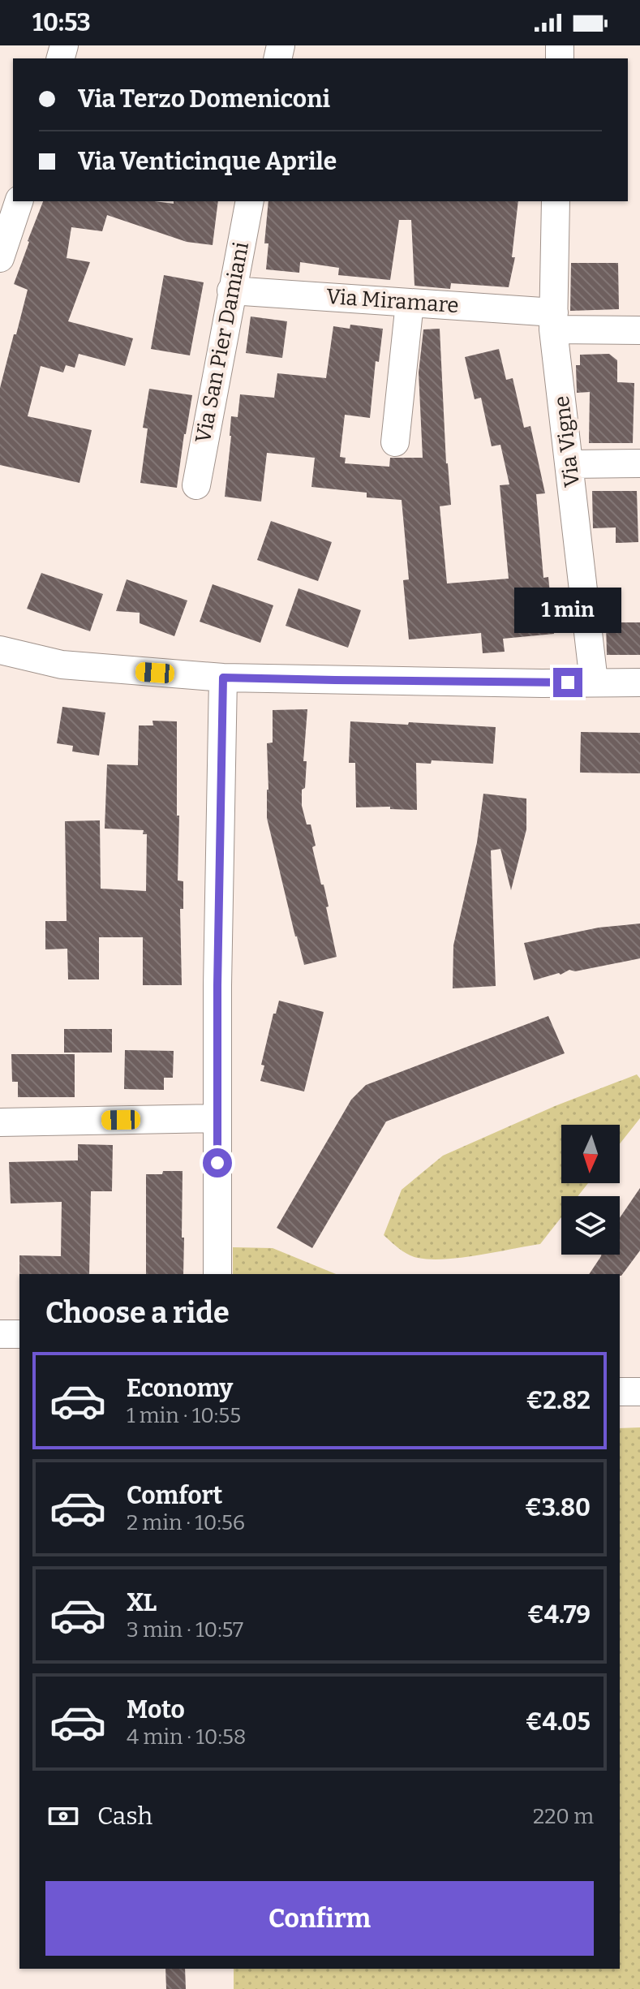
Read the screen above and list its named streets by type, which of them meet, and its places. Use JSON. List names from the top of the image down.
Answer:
{
  "streets": {
    "street": ["Via Miramare", "Via San Pier Damiani", "Via Vigne"]
  },
  "crossings": [
    ["Via Miramare", "Via San Pier Damiani"],
    ["Via Miramare", "Via Vigne"]
  ],
  "north": "bottom",
  "page": {
    "status": "10:53",
    "banner": ["Via Terzo Domeniconi", "Via Venticinque Aprile"],
    "bubble": "1 min",
    "heading": "Choose a ride",
    "list": [
      {
        "name": "Economy",
        "note": "1 min · 10:55",
        "value": "€2.82"
      },
      {
        "name": "Comfort",
        "note": "2 min · 10:56",
        "value": "€3.80"
      },
      {
        "name": "XL",
        "note": "3 min · 10:57",
        "value": "€4.79"
      },
      {
        "name": "Moto",
        "note": "4 min · 10:58",
        "value": "€4.05"
      }
    ],
    "pay": ["Cash", "220 m"],
    "buttons": "Confirm"
  }
}
